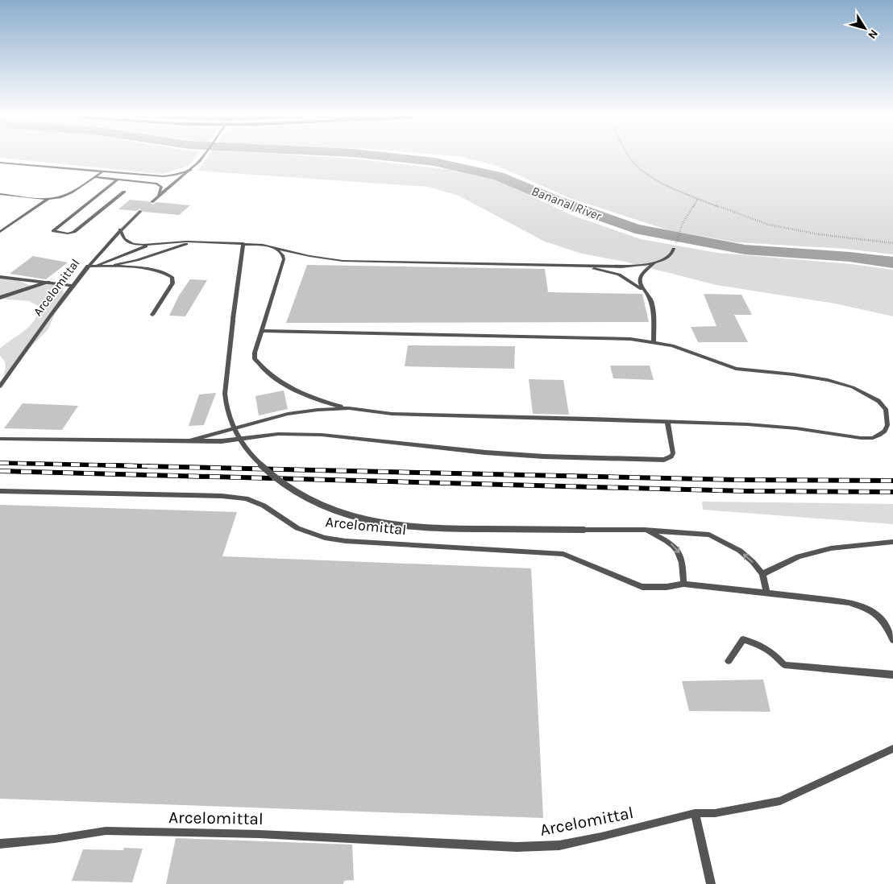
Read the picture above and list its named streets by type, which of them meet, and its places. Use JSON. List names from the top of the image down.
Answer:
{
  "streets": {
    "lane": ["Arcelomittal"]
  },
  "water": ["Bananal River"],
  "north": "bottom right"
}
